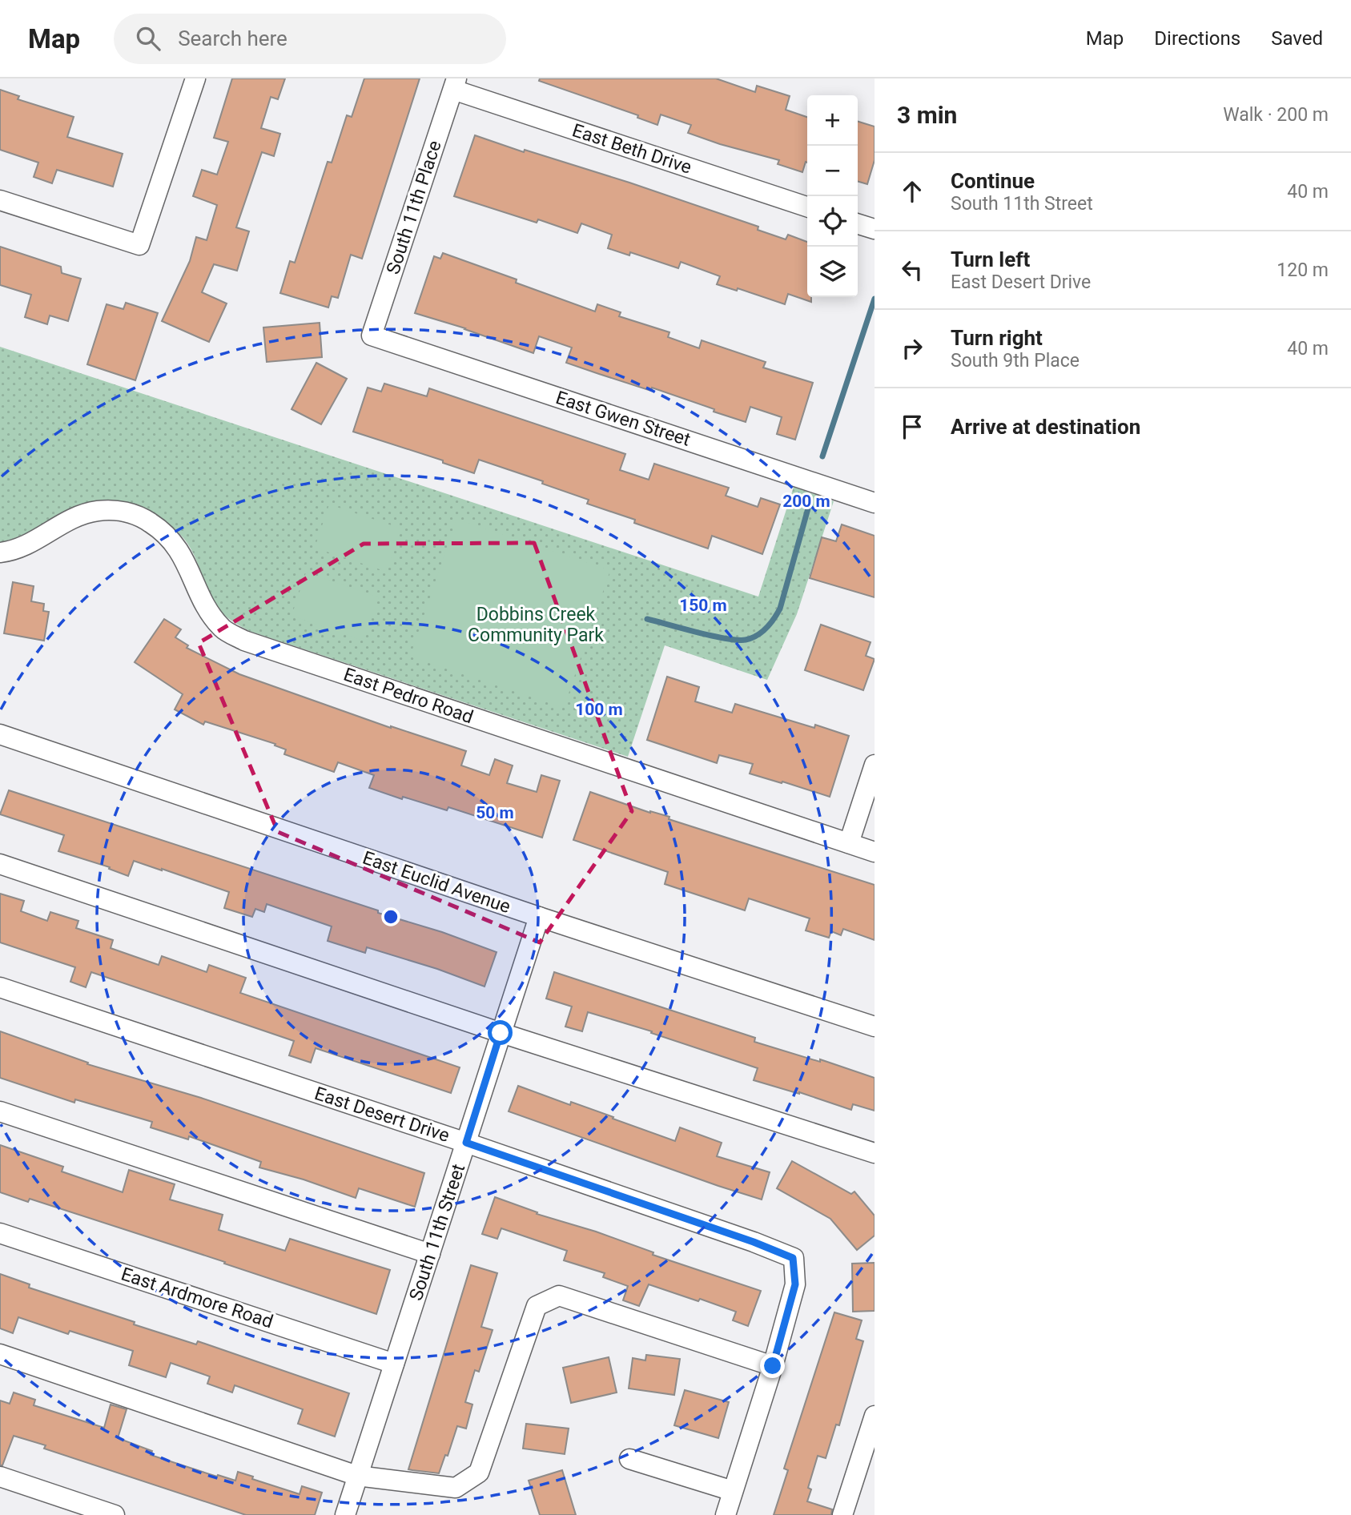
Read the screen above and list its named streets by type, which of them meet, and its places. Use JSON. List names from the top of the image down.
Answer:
{
  "streets": {
    "street": [
      "East Beth Drive",
      "South 11th Place",
      "East Gwen Street",
      "East Pedro Road",
      "East Euclid Avenue",
      "East Desert Drive",
      "South 11th Street",
      "East Ardmore Road"
    ]
  },
  "crossings": [
    ["East Beth Drive", "South 11th Place"],
    ["South 11th Place", "East Gwen Street"],
    ["East Euclid Avenue", "South 11th Street"],
    ["East Desert Drive", "South 11th Street"],
    ["South 11th Street", "East Ardmore Road"]
  ],
  "parks": ["Dobbins Creek Community Park"],
  "page": {
    "header": "Map",
    "search": "Search here",
    "nav": ["Map", "Directions", "Saved"],
    "heading": ["3 min", "Walk · 200 m"],
    "map_buttons": ["+", "−"],
    "list": [
      ["Continue", "South 11th Street", "40 m"],
      ["Turn left", "East Desert Drive", "120 m"],
      ["Turn right", "South 9th Place", "40 m"],
      "Arrive at destination"
    ]
  },
  "rings": [
    "200 m",
    "150 m",
    "100 m",
    "50 m"
  ]
}
